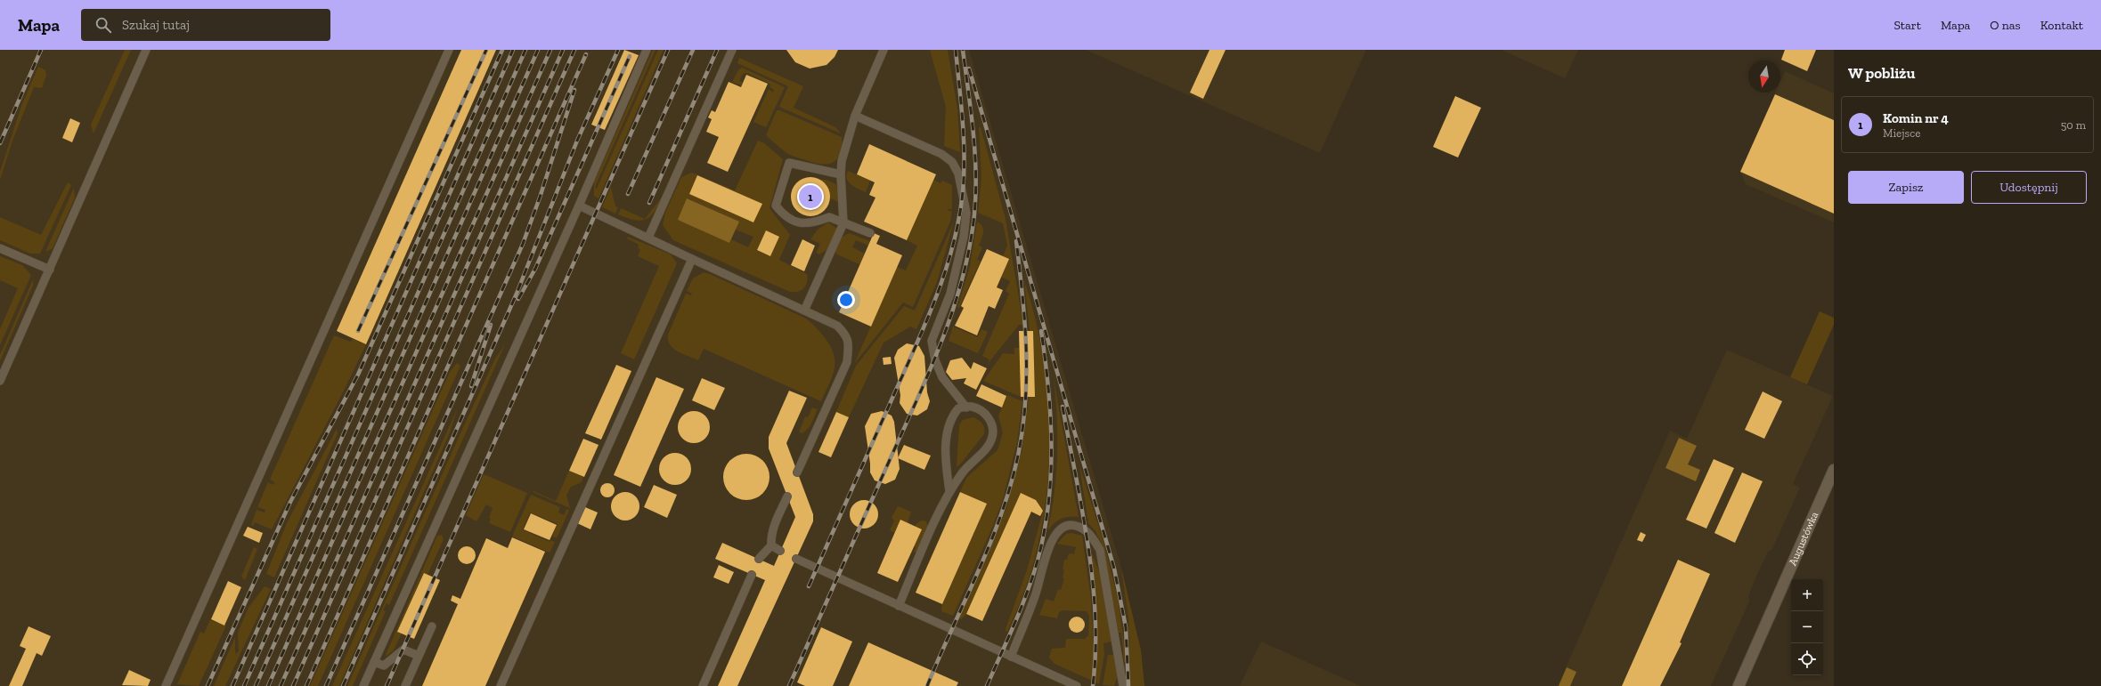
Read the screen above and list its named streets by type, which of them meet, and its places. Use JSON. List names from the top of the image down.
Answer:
{
  "streets": {
    "street": ["Augustówka"]
  },
  "north": "bottom",
  "page": {
    "header": "Mapa",
    "search": "Szukaj tutaj",
    "nav": [
      "Start",
      "Mapa",
      "O nas",
      "Kontakt"
    ],
    "heading": "W pobliżu",
    "list": [
      {
        "mark": "1",
        "name": "Komin nr 4",
        "note": "Miejsce",
        "value": "50 m"
      }
    ],
    "buttons": ["Zapisz", "Udostępnij"],
    "pins": "1",
    "map_buttons": ["+", "−"]
  }
}
